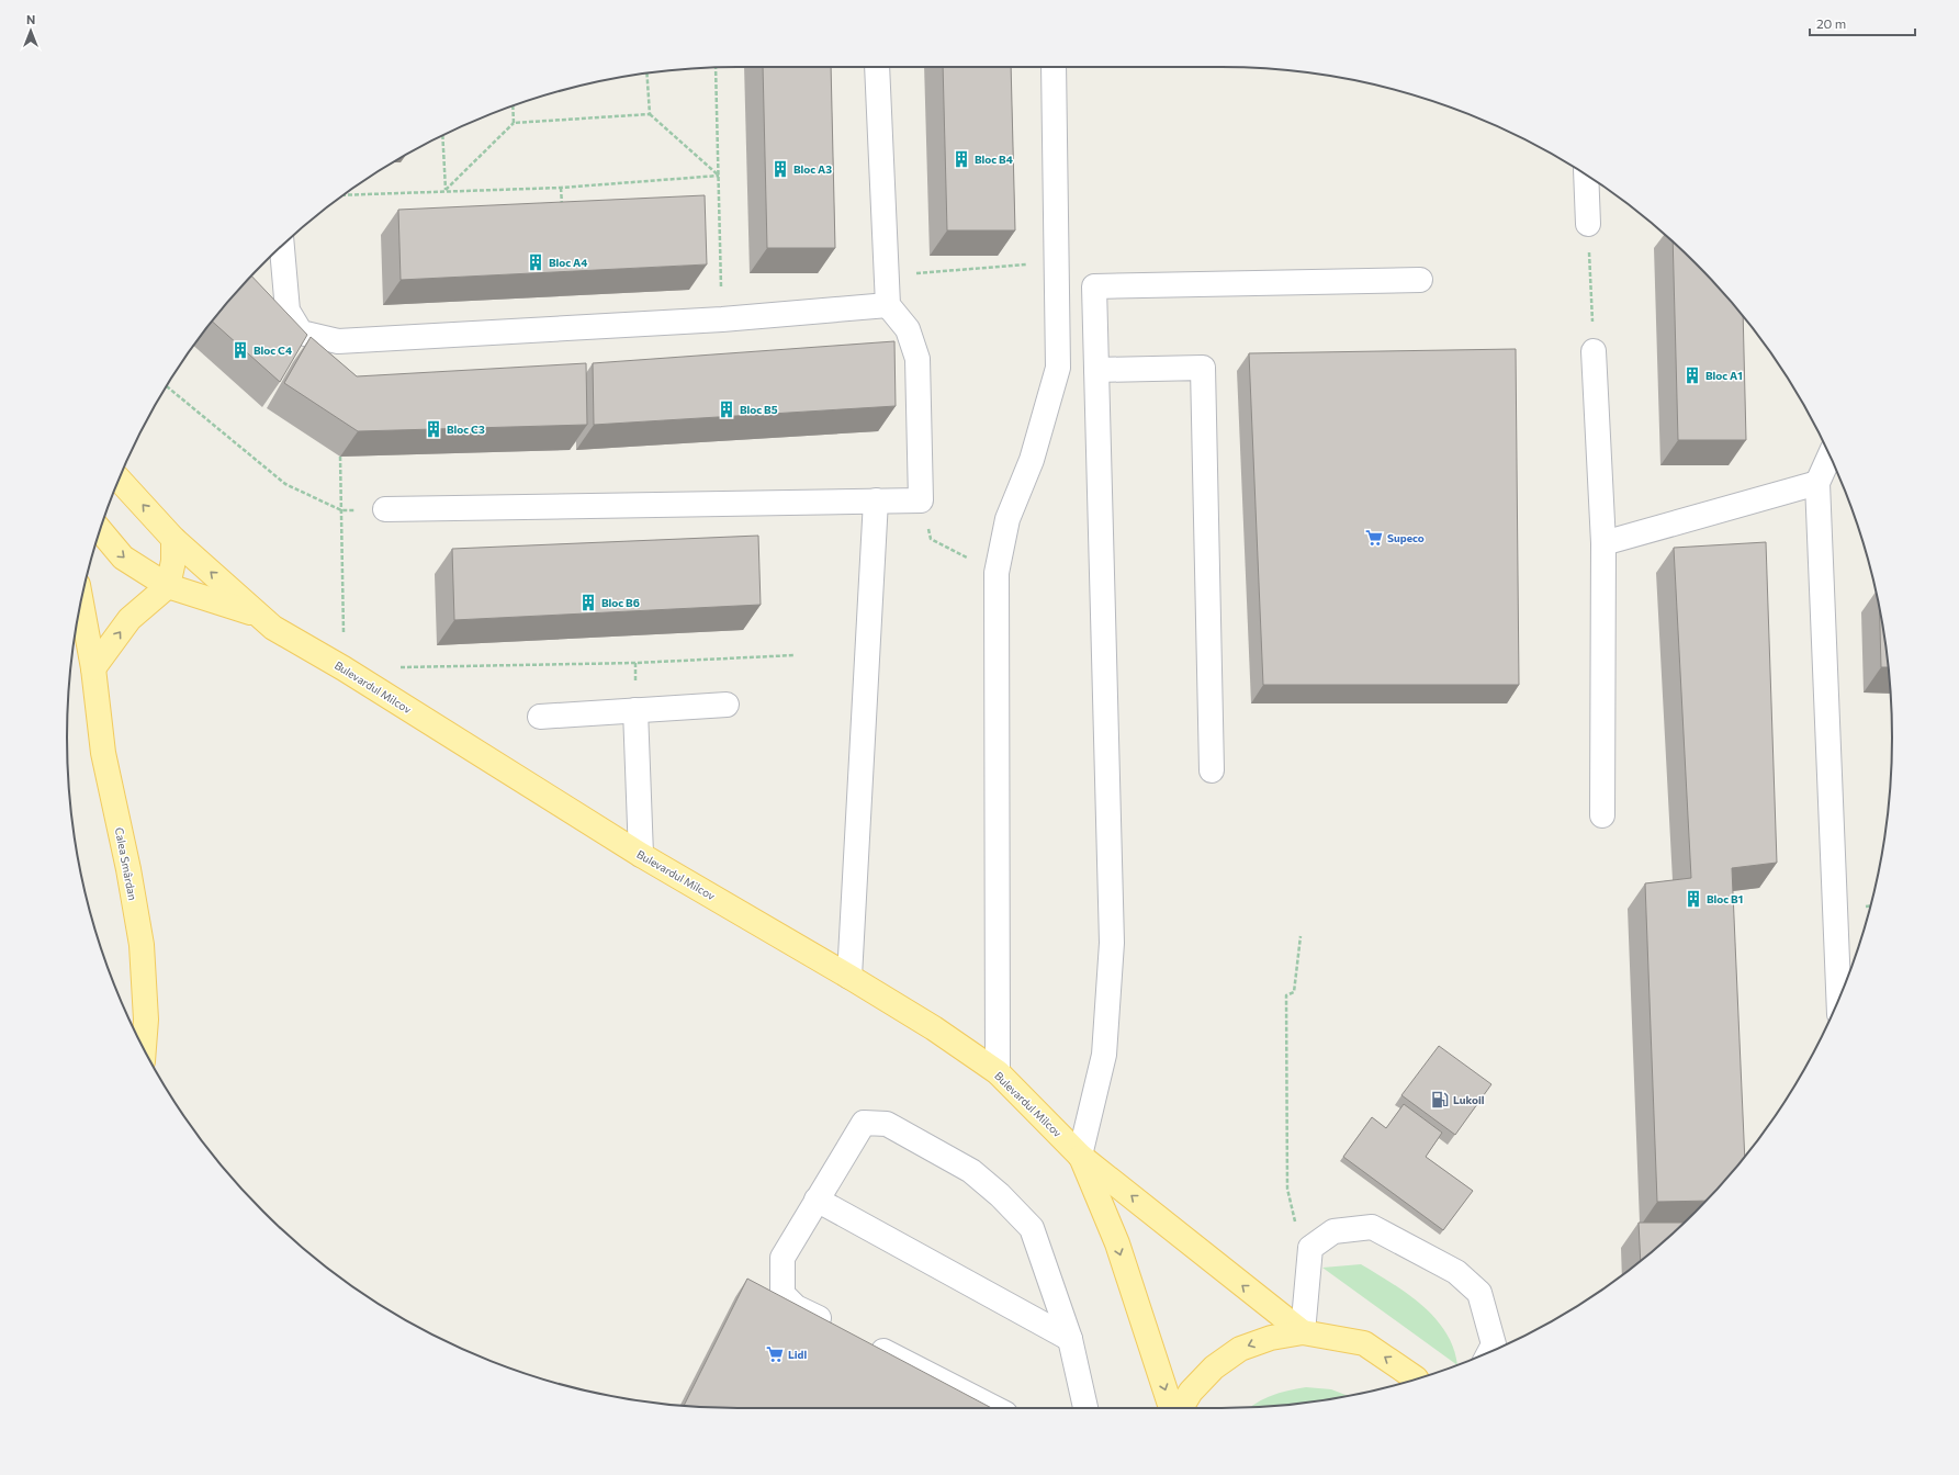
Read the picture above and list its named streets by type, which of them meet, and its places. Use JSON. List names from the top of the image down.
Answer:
{
  "streets": {
    "main road": ["Bulevardul Milcov", "Calea Smârdan"]
  },
  "places": {
    "building": [
      "Bloc B4",
      "Bloc A3",
      "Bloc A4",
      "Bloc C4",
      "Bloc A1",
      "Bloc B5",
      "Bloc C3",
      "Bloc B6",
      "Bloc B1"
    ],
    "supermarket": ["Supeco", "Lidl"],
    "fuel station": ["Lukoil"]
  },
  "scale_bar": "20 m",
  "north": "top"
}
